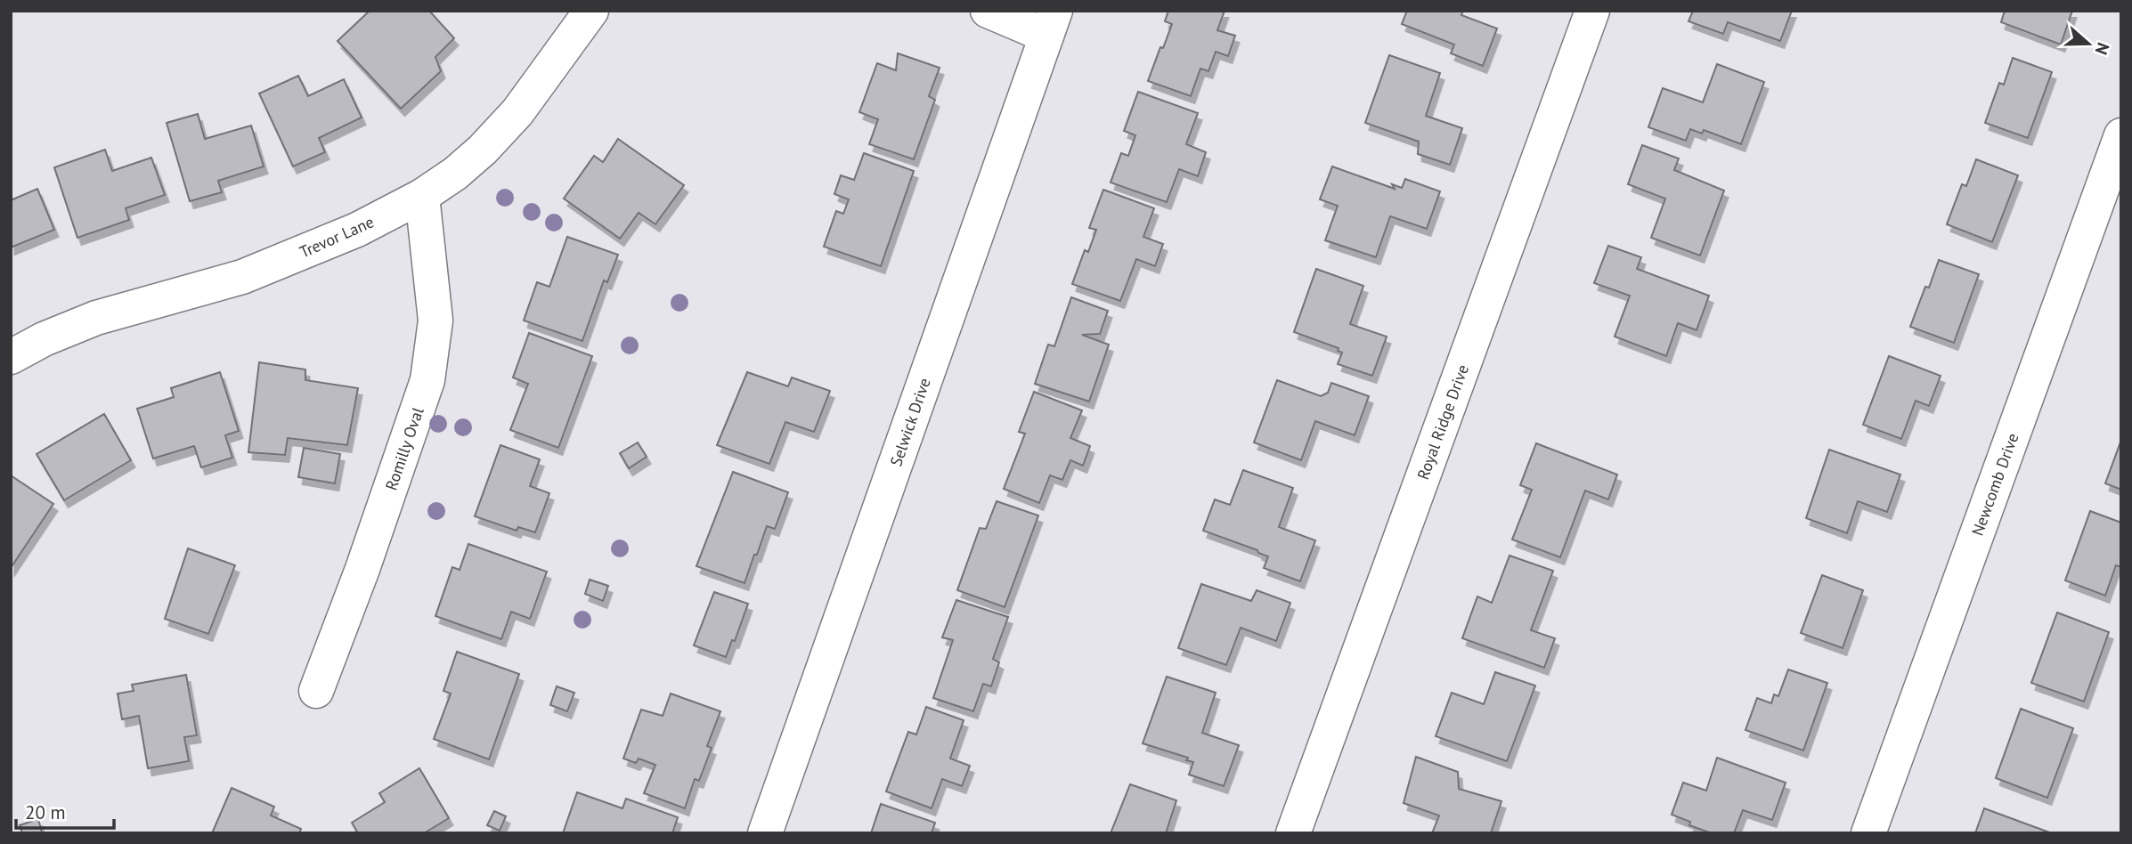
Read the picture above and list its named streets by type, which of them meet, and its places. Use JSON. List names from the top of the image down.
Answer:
{
  "streets": {
    "street": [
      "Trevor Lane",
      "Selwick Drive",
      "Royal Ridge Drive",
      "Romilly Oval",
      "Newcomb Drive"
    ]
  },
  "crossings": [
    ["Trevor Lane", "Romilly Oval"]
  ],
  "scale_bar": "20 m",
  "north": "right"
}
